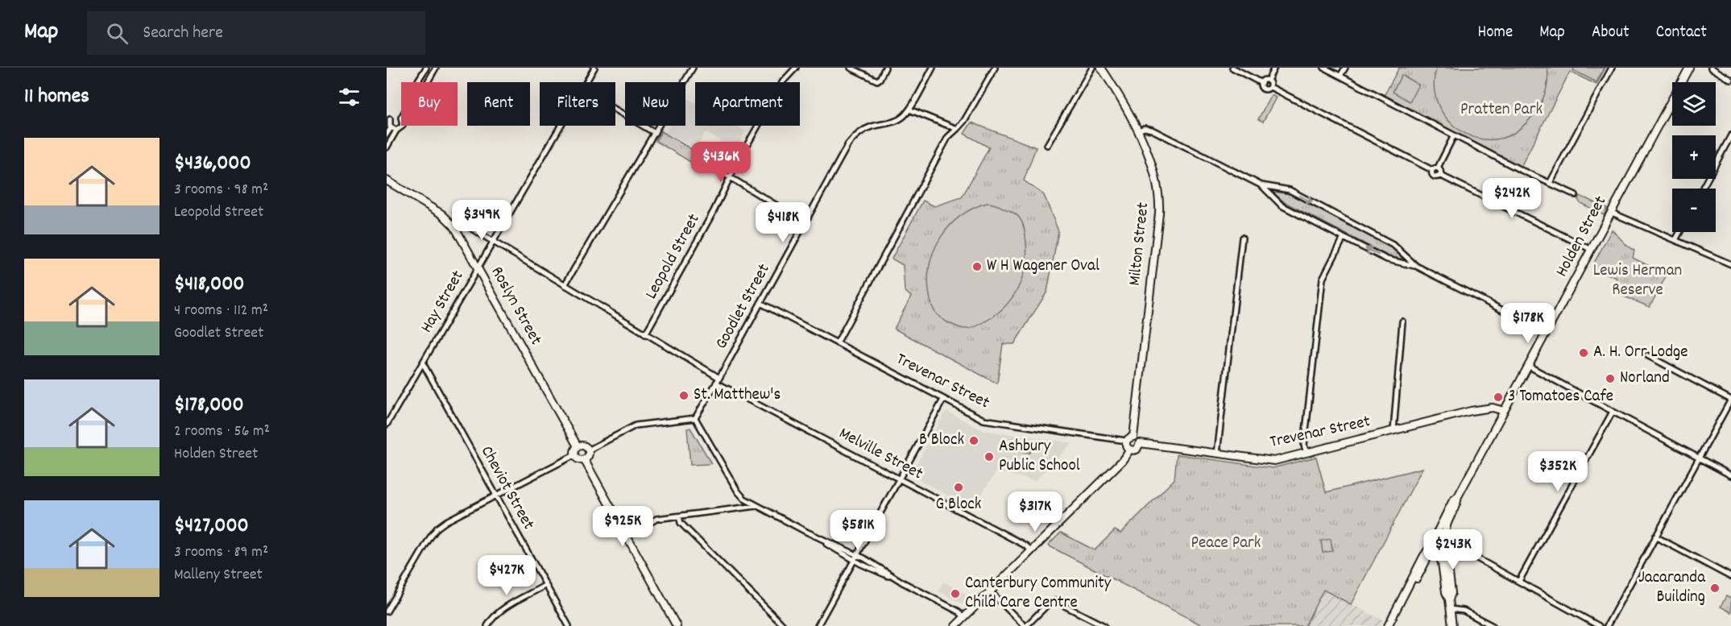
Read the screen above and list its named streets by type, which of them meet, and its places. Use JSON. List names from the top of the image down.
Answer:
{
  "streets": {
    "street": [
      "Holden Street",
      "Milton Street",
      "Leopold Street",
      "Hay Street",
      "Roslyn Street",
      "Goodlet Street",
      "Trevenar Street",
      "Melville Street",
      "Cheviot Street"
    ]
  },
  "crossings": [
    ["Holden Street", "Trevenar Street"],
    ["Milton Street", "Trevenar Street"],
    ["Hay Street", "Roslyn Street"],
    ["Hay Street", "Cheviot Street"],
    ["Goodlet Street", "Trevenar Street"],
    ["Goodlet Street", "Melville Street"]
  ],
  "parks": ["Pratten Park", "Lewis Herman Reserve", "Peace Park"],
  "places": [
    "W H Wagener Oval",
    "A. H. Orr Lodge",
    "Norland",
    "St. Matthew's",
    "3 Tomatoes Cafe",
    "B Block",
    "Ashbury Public School",
    "G Block",
    "Jacaranda Building",
    "Canterbury Community Child Care Centre"
  ],
  "page": {
    "header": "Map",
    "search": "Search here",
    "nav": [
      "Home",
      "Map",
      "About",
      "Contact"
    ],
    "heading": "11 homes",
    "map_buttons": ["+", "−"],
    "chip": [
      "Buy",
      "Rent",
      "Filters",
      "New",
      "Apartment"
    ],
    "list": [
      {
        "name": "$436,000",
        "note": "3 rooms · 98 m² · Leopold Street"
      },
      {
        "name": "$418,000",
        "note": "4 rooms · 112 m² · Goodlet Street"
      },
      {
        "name": "$178,000",
        "note": "2 rooms · 56 m² · Holden Street"
      },
      {
        "name": "$427,000",
        "note": "3 rooms · 89 m² · Malleny Street"
      }
    ],
    "price": [
      "$436K",
      "$242K",
      "$349K",
      "$418K",
      "$178K",
      "$352K",
      "$317K",
      "$925K",
      "$581K",
      "$243K",
      "$427K"
    ]
  }
}
